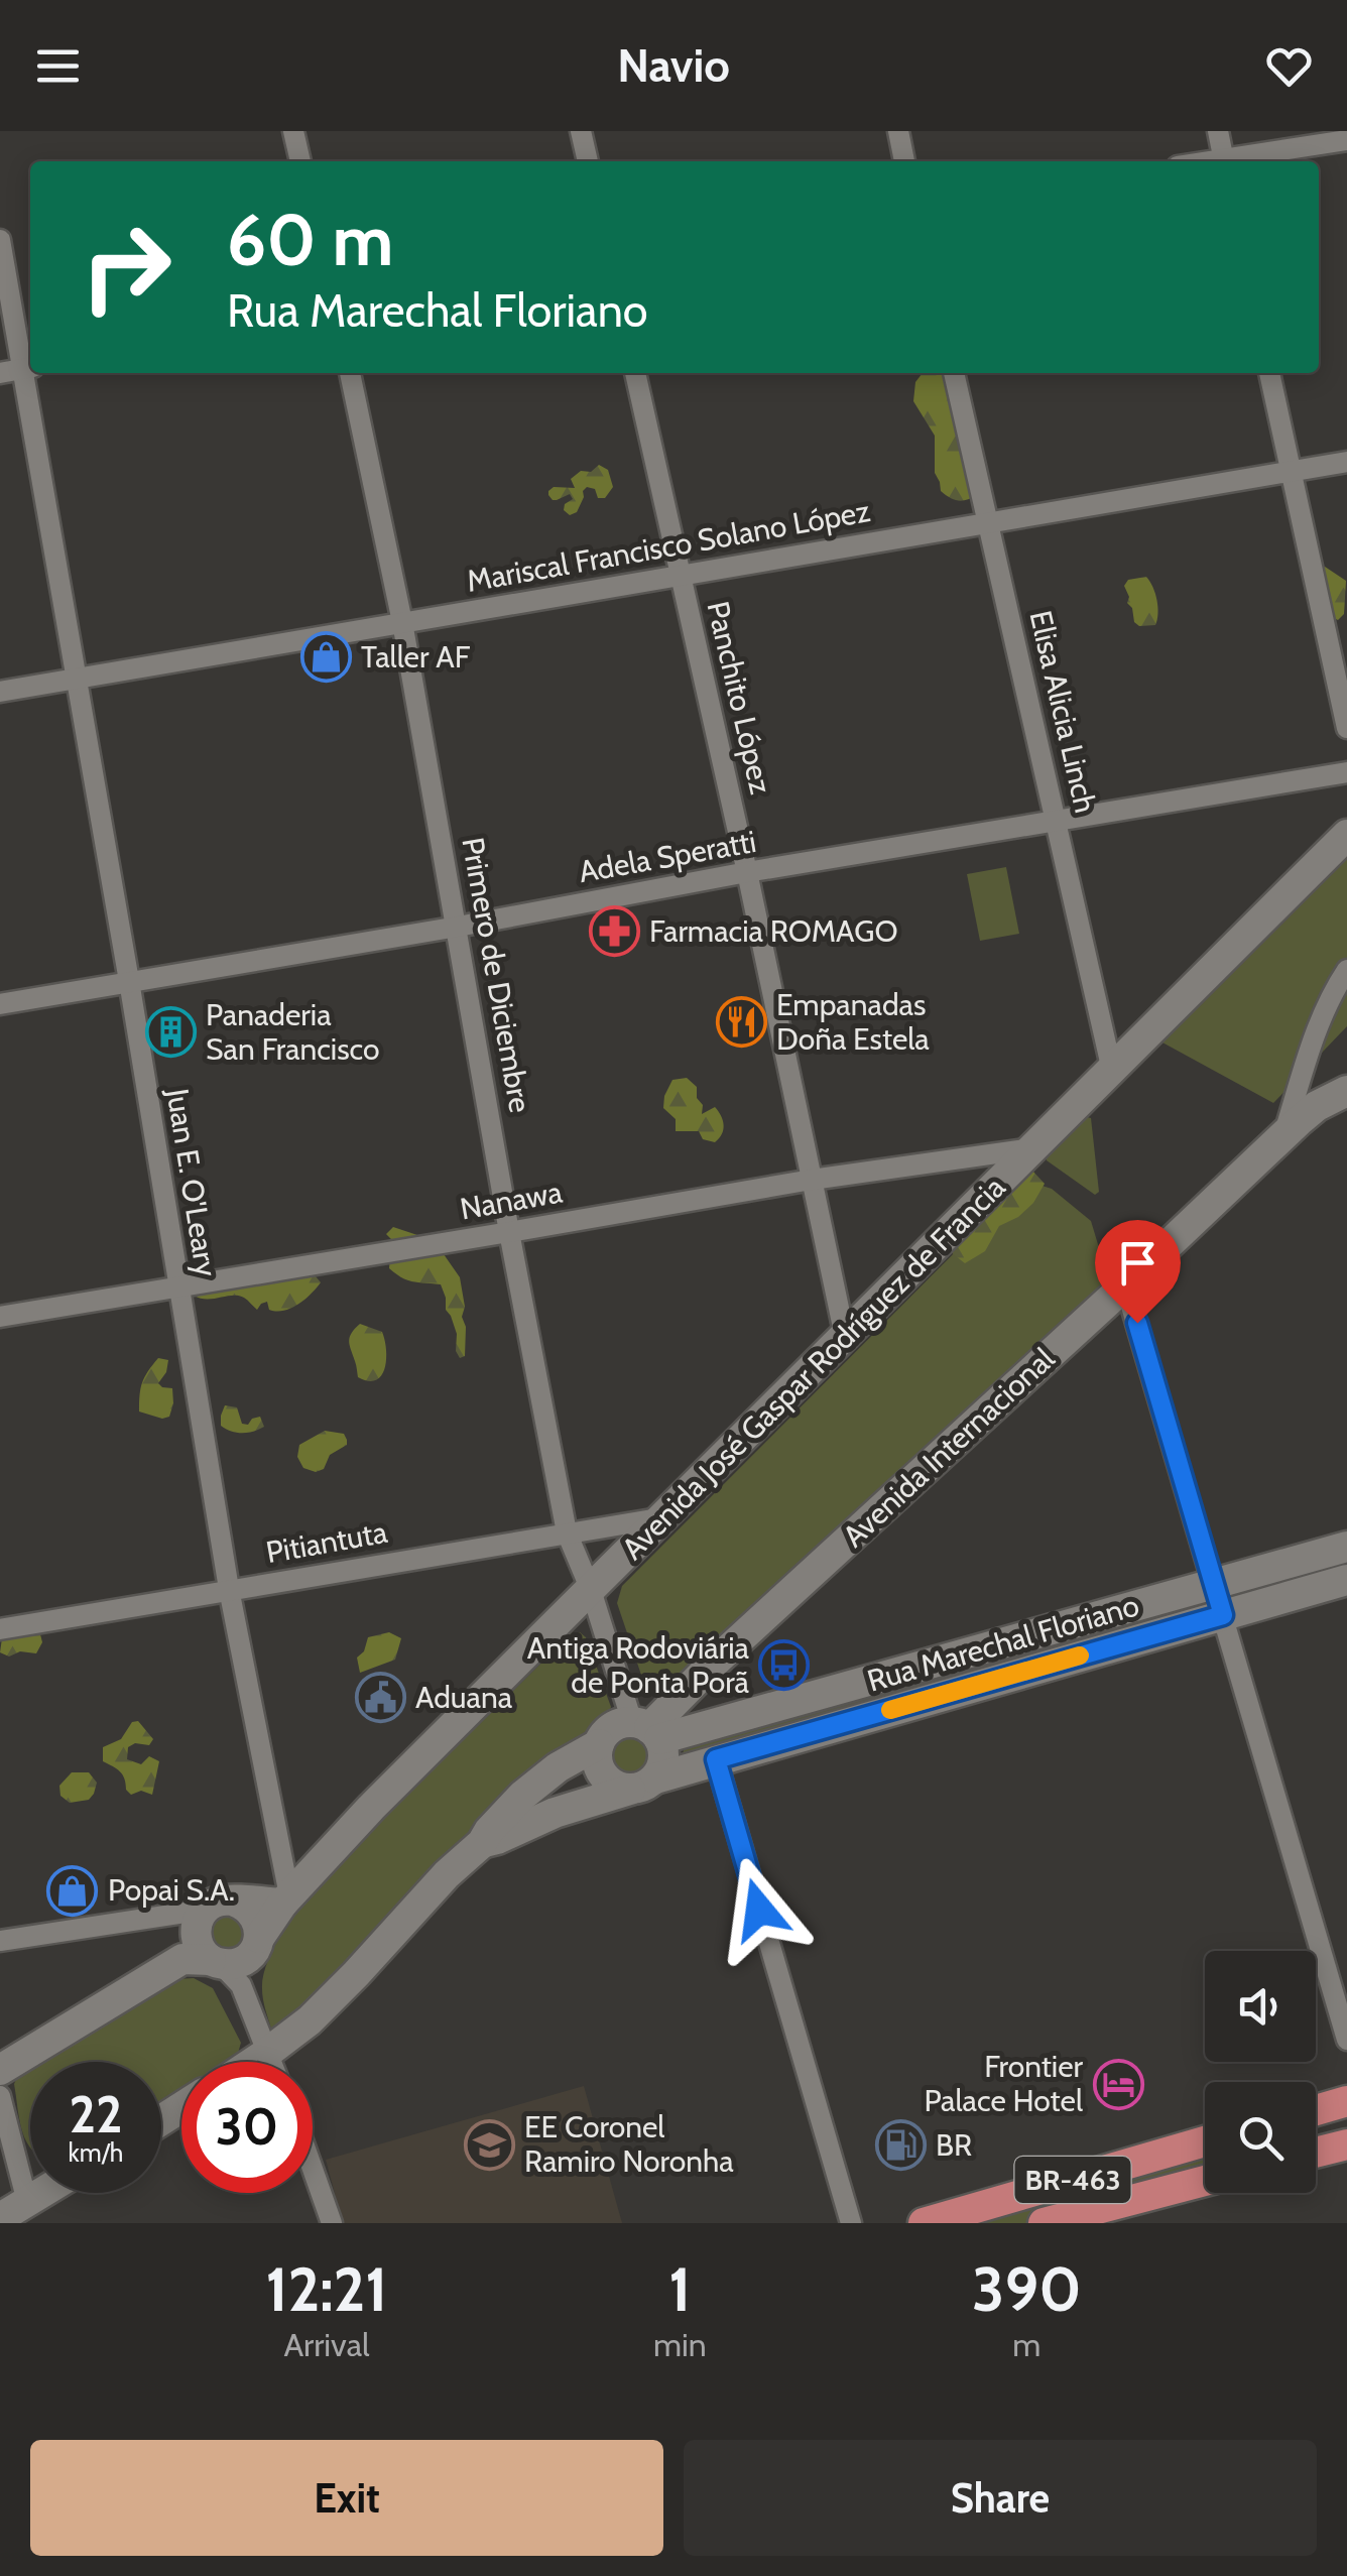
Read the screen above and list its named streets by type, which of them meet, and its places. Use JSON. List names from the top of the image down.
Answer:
{
  "streets": {
    "main road": [
      "Avenida José Gaspar Rodríguez de Francia",
      "Avenida Internacional",
      "Rua Marechal Floriano",
      "BR-463"
    ],
    "street": [
      "Mariscal Francisco Solano López",
      "Panchito López",
      "Elisa Alicia Linch",
      "Adela Speratti",
      "Primero de Diciembre",
      "Juan E. O'Leary",
      "Nanawa",
      "Pitiantuta"
    ]
  },
  "crossings": [
    ["Mariscal Francisco Solano López", "Panchito López"],
    ["Mariscal Francisco Solano López", "Elisa Alicia Linch"],
    ["Mariscal Francisco Solano López", "Primero de Diciembre"],
    ["Mariscal Francisco Solano López", "Juan E. O'Leary"],
    ["Panchito López", "Adela Speratti"],
    ["Panchito López", "Nanawa"],
    ["Panchito López", "Avenida José Gaspar Rodríguez de Francia"],
    ["Elisa Alicia Linch", "Adela Speratti"],
    ["Elisa Alicia Linch", "Avenida José Gaspar Rodríguez de Francia"],
    ["Adela Speratti", "Primero de Diciembre"],
    ["Adela Speratti", "Juan E. O'Leary"],
    ["Primero de Diciembre", "Nanawa"],
    ["Primero de Diciembre", "Avenida José Gaspar Rodríguez de Francia"],
    ["Primero de Diciembre", "Avenida Internacional"],
    ["Primero de Diciembre", "Pitiantuta"],
    ["Primero de Diciembre", "Rua Marechal Floriano"],
    ["Juan E. O'Leary", "Nanawa"],
    ["Juan E. O'Leary", "Avenida José Gaspar Rodríguez de Francia"],
    ["Juan E. O'Leary", "Pitiantuta"],
    ["Nanawa", "Avenida José Gaspar Rodríguez de Francia"],
    ["Avenida José Gaspar Rodríguez de Francia", "Pitiantuta"],
    ["Avenida Internacional", "Rua Marechal Floriano"]
  ],
  "places": {
    "shop": ["Taller AF", "Popai S.A."],
    "pharmacy": ["Farmacia ROMAGO"],
    "restaurant": ["Empanadas Doña Estela"],
    "building": ["Panaderia San Francisco"],
    "bus stop": ["Antiga Rodoviária de Ponta Porã"],
    "public building": ["Aduana"],
    "hotel": ["Frontier Palace Hotel"],
    "school or university": ["EE Coronel Ramiro Noronha"],
    "fuel station": ["BR"]
  },
  "page": {
    "header": "Navio",
    "turn": ["60 m", "Rua Marechal Floriano"],
    "speed": "22 km/h",
    "limit": "30",
    "eta": [
      "12:21",
      "Arrival",
      "1",
      "min",
      "390",
      "m"
    ],
    "buttons": ["Exit", "Share"]
  }
}
